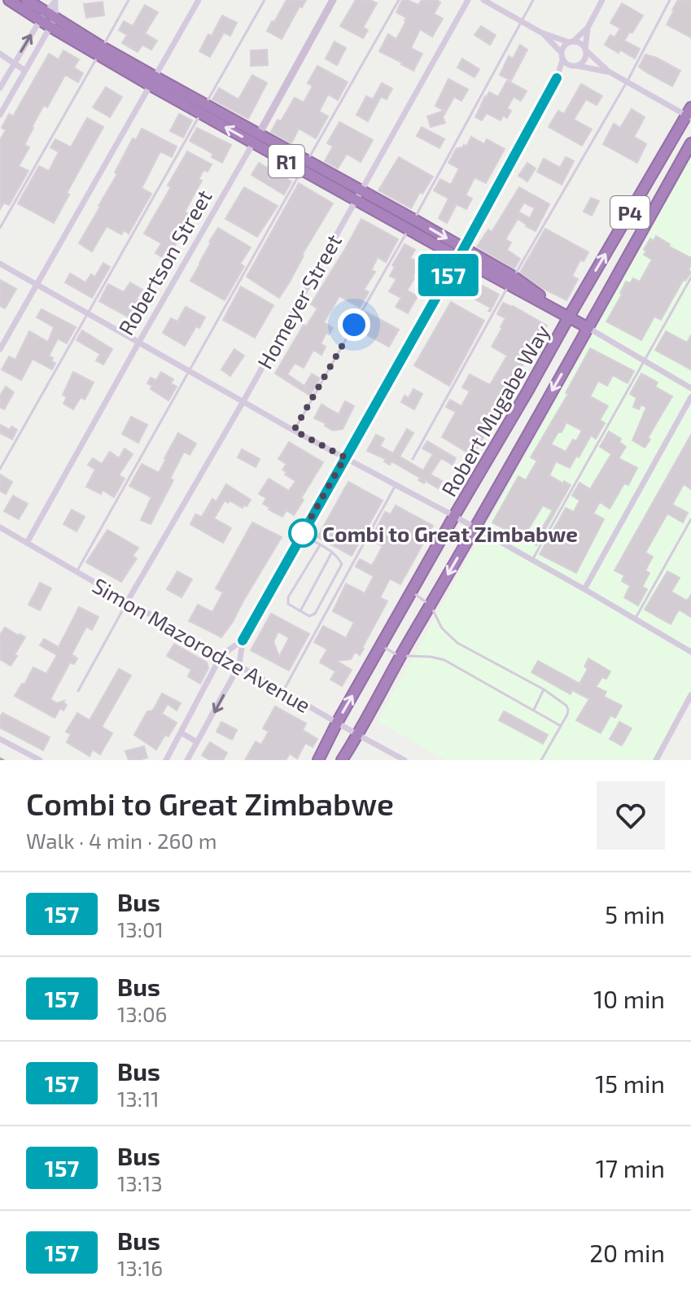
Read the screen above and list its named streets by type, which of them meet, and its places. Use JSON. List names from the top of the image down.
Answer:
{
  "streets": {
    "highway": ["R1", "P4", "Robert Mugabe Way"],
    "street": ["Robertson Street", "Homeyer Street", "Simon Mazorodze Avenue"]
  },
  "crossings": [
    ["R1", "P4"],
    ["R1", "Robertson Street"],
    ["R1", "Homeyer Street"],
    ["R1", "Robert Mugabe Way"],
    ["P4", "Robert Mugabe Way"],
    ["Robertson Street", "Simon Mazorodze Avenue"],
    ["Homeyer Street", "Simon Mazorodze Avenue"],
    ["Robert Mugabe Way", "Simon Mazorodze Avenue"]
  ],
  "places": ["Combi to Great Zimbabwe"],
  "lines": ["bus line 157"],
  "page": {
    "on_map": "157",
    "heading": ["Combi to Great Zimbabwe", "Walk · 4 min · 260 m"],
    "list": [
      {
        "mark": "157",
        "name": "Bus",
        "note": "13:01",
        "value": "5 min"
      },
      {
        "mark": "157",
        "name": "Bus",
        "note": "13:06",
        "value": "10 min"
      },
      {
        "mark": "157",
        "name": "Bus",
        "note": "13:11",
        "value": "15 min"
      },
      {
        "mark": "157",
        "name": "Bus",
        "note": "13:13",
        "value": "17 min"
      },
      {
        "mark": "157",
        "name": "Bus",
        "note": "13:16",
        "value": "20 min"
      }
    ]
  }
}
